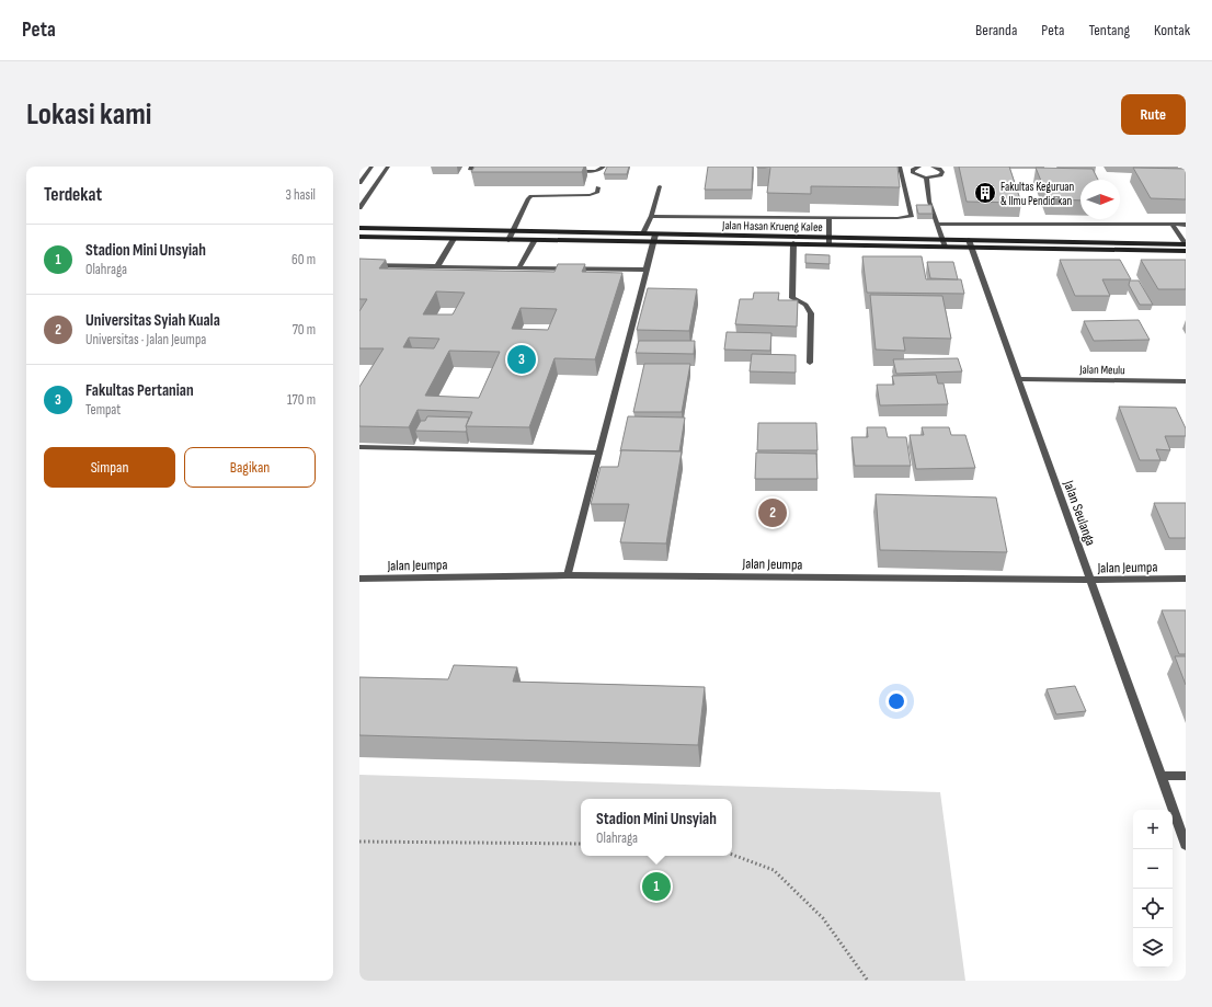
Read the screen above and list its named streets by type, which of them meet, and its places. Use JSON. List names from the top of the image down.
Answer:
{
  "streets": {
    "street": [
      "Jalan Hasan Krueng Kalee",
      "Jalan Meulu",
      "Jalan Seulanga",
      "Jalan Jeumpa"
    ]
  },
  "crossings": [
    ["Jalan Hasan Krueng Kalee", "Jalan Seulanga"],
    ["Jalan Meulu", "Jalan Seulanga"],
    ["Jalan Seulanga", "Jalan Jeumpa"]
  ],
  "places": {
    "building": ["Fakultas Keguruan & Ilmu Pendidikan"]
  },
  "north": "right",
  "page": {
    "header": "Peta",
    "nav": [
      "Beranda",
      "Peta",
      "Tentang",
      "Kontak"
    ],
    "buttons": [
      "Rute",
      ["Simpan", "Bagikan"]
    ],
    "title": "Lokasi kami",
    "heading": ["Terdekat", "3 hasil"],
    "list": [
      {
        "mark": "1",
        "name": "Stadion Mini Unsyiah",
        "note": "Olahraga",
        "value": "60 m"
      },
      {
        "mark": "2",
        "name": "Universitas Syiah Kuala",
        "note": "Universitas · Jalan Jeumpa",
        "value": "70 m"
      },
      {
        "mark": "3",
        "name": "Fakultas Pertanian",
        "note": "Tempat",
        "value": "170 m"
      }
    ],
    "pins": ["3", "2", "1"],
    "popup": ["Stadion Mini Unsyiah", "Olahraga"],
    "map_buttons": ["+", "−"]
  }
}
